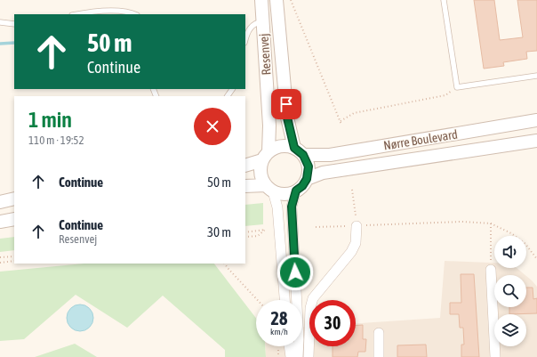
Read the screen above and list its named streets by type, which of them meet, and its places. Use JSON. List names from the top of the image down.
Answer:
{
  "streets": {
    "street": ["Resenvej", "Nørre Boulevard"]
  },
  "crossings": [
    ["Resenvej", "Nørre Boulevard"]
  ],
  "page": {
    "turn": ["50 m", "Continue"],
    "heading": ["1 min", "110 m · 19:52"],
    "list": [
      {
        "name": "Continue",
        "value": "50 m"
      },
      {
        "name": "Continue",
        "note": "Resenvej",
        "value": "30 m"
      }
    ],
    "speed": "28 km/h",
    "limit": "30"
  }
}
